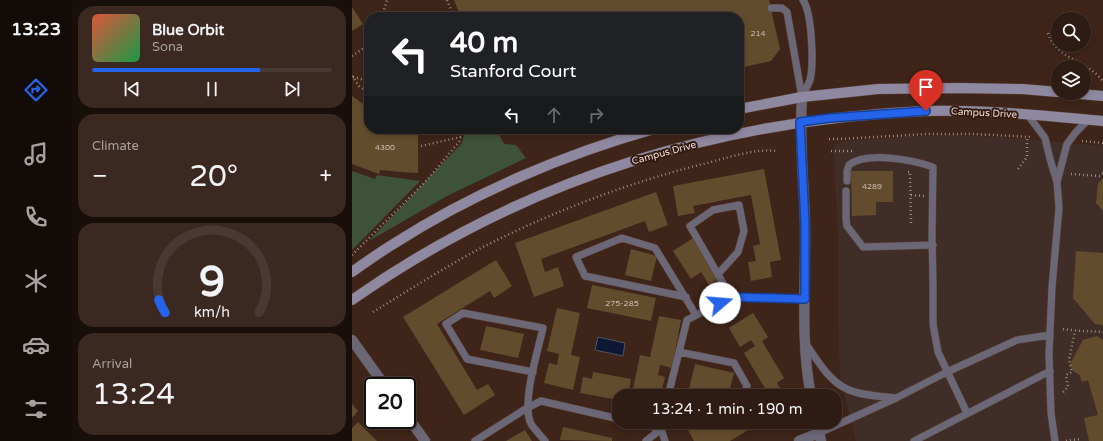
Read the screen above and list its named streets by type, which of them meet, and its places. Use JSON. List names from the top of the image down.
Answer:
{
  "streets": {
    "main road": ["Campus Drive"]
  },
  "house_numbers": [
    "214",
    "4300",
    "4289",
    "275-285"
  ],
  "page": {
    "tabs": "13:23",
    "turn": ["40 m", "Stanford Court"],
    "song": ["Blue Orbit", "Sona"],
    "tile": [
      "Climate",
      ["Arrival", "13:24"]
    ],
    "heat": ["−", "20°", "+"],
    "limit": "20",
    "trip": "13:24 · 1 min · 190 m",
    "gauge": ["9", "km/h"]
  }
}
